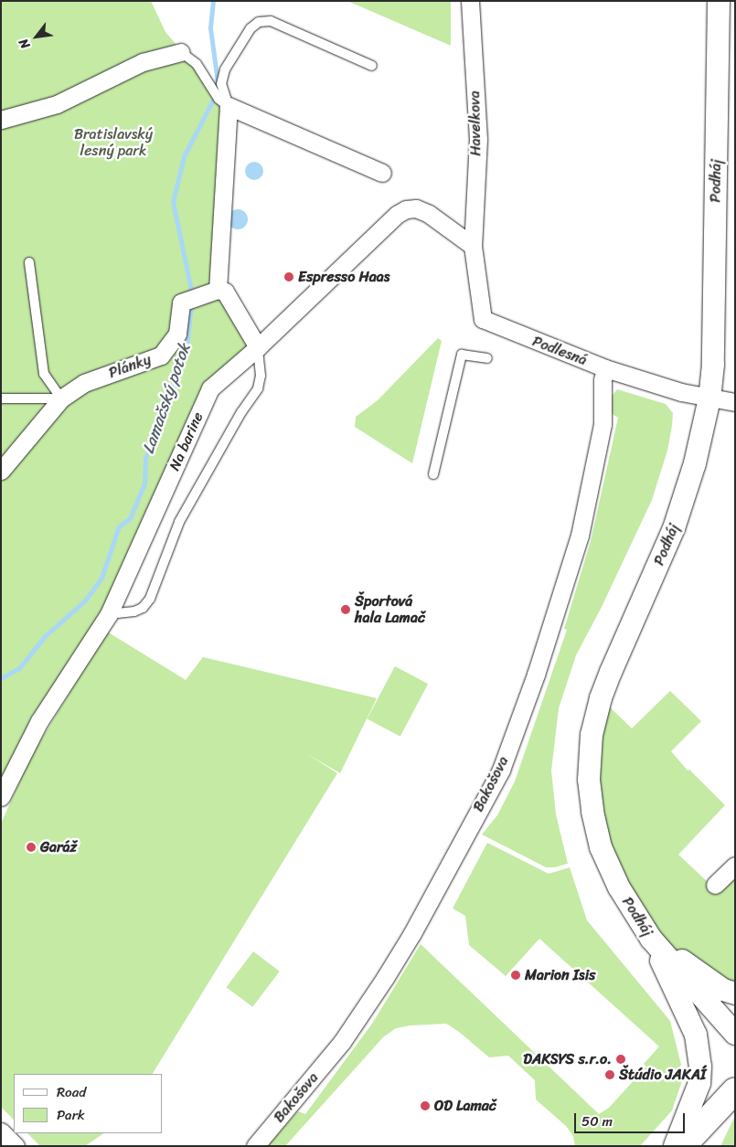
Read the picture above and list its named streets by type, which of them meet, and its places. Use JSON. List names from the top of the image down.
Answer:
{
  "streets": {
    "street": [
      "Havelkova",
      "Podháj",
      "Podlesná",
      "Plánky",
      "Na barine",
      "Bakošova"
    ]
  },
  "crossings": [
    ["Havelkova", "Podlesná"],
    ["Havelkova", "Na barine"],
    ["Podháj", "Podlesná"],
    ["Podlesná", "Na barine"],
    ["Podlesná", "Bakošova"]
  ],
  "water": ["Lamačský potok"],
  "parks": ["Bratislavský lesný park"],
  "places": [
    "Espresso Haas",
    "Športová hala Lamač",
    "Garáž",
    "Marion Isis",
    "DAKSYS s.r.o.",
    "Štúdio JAKAÍ",
    "OD Lamač"
  ],
  "legend": ["Road", "Park"],
  "scale_bar": "50 m",
  "north": "bottom left"
}
